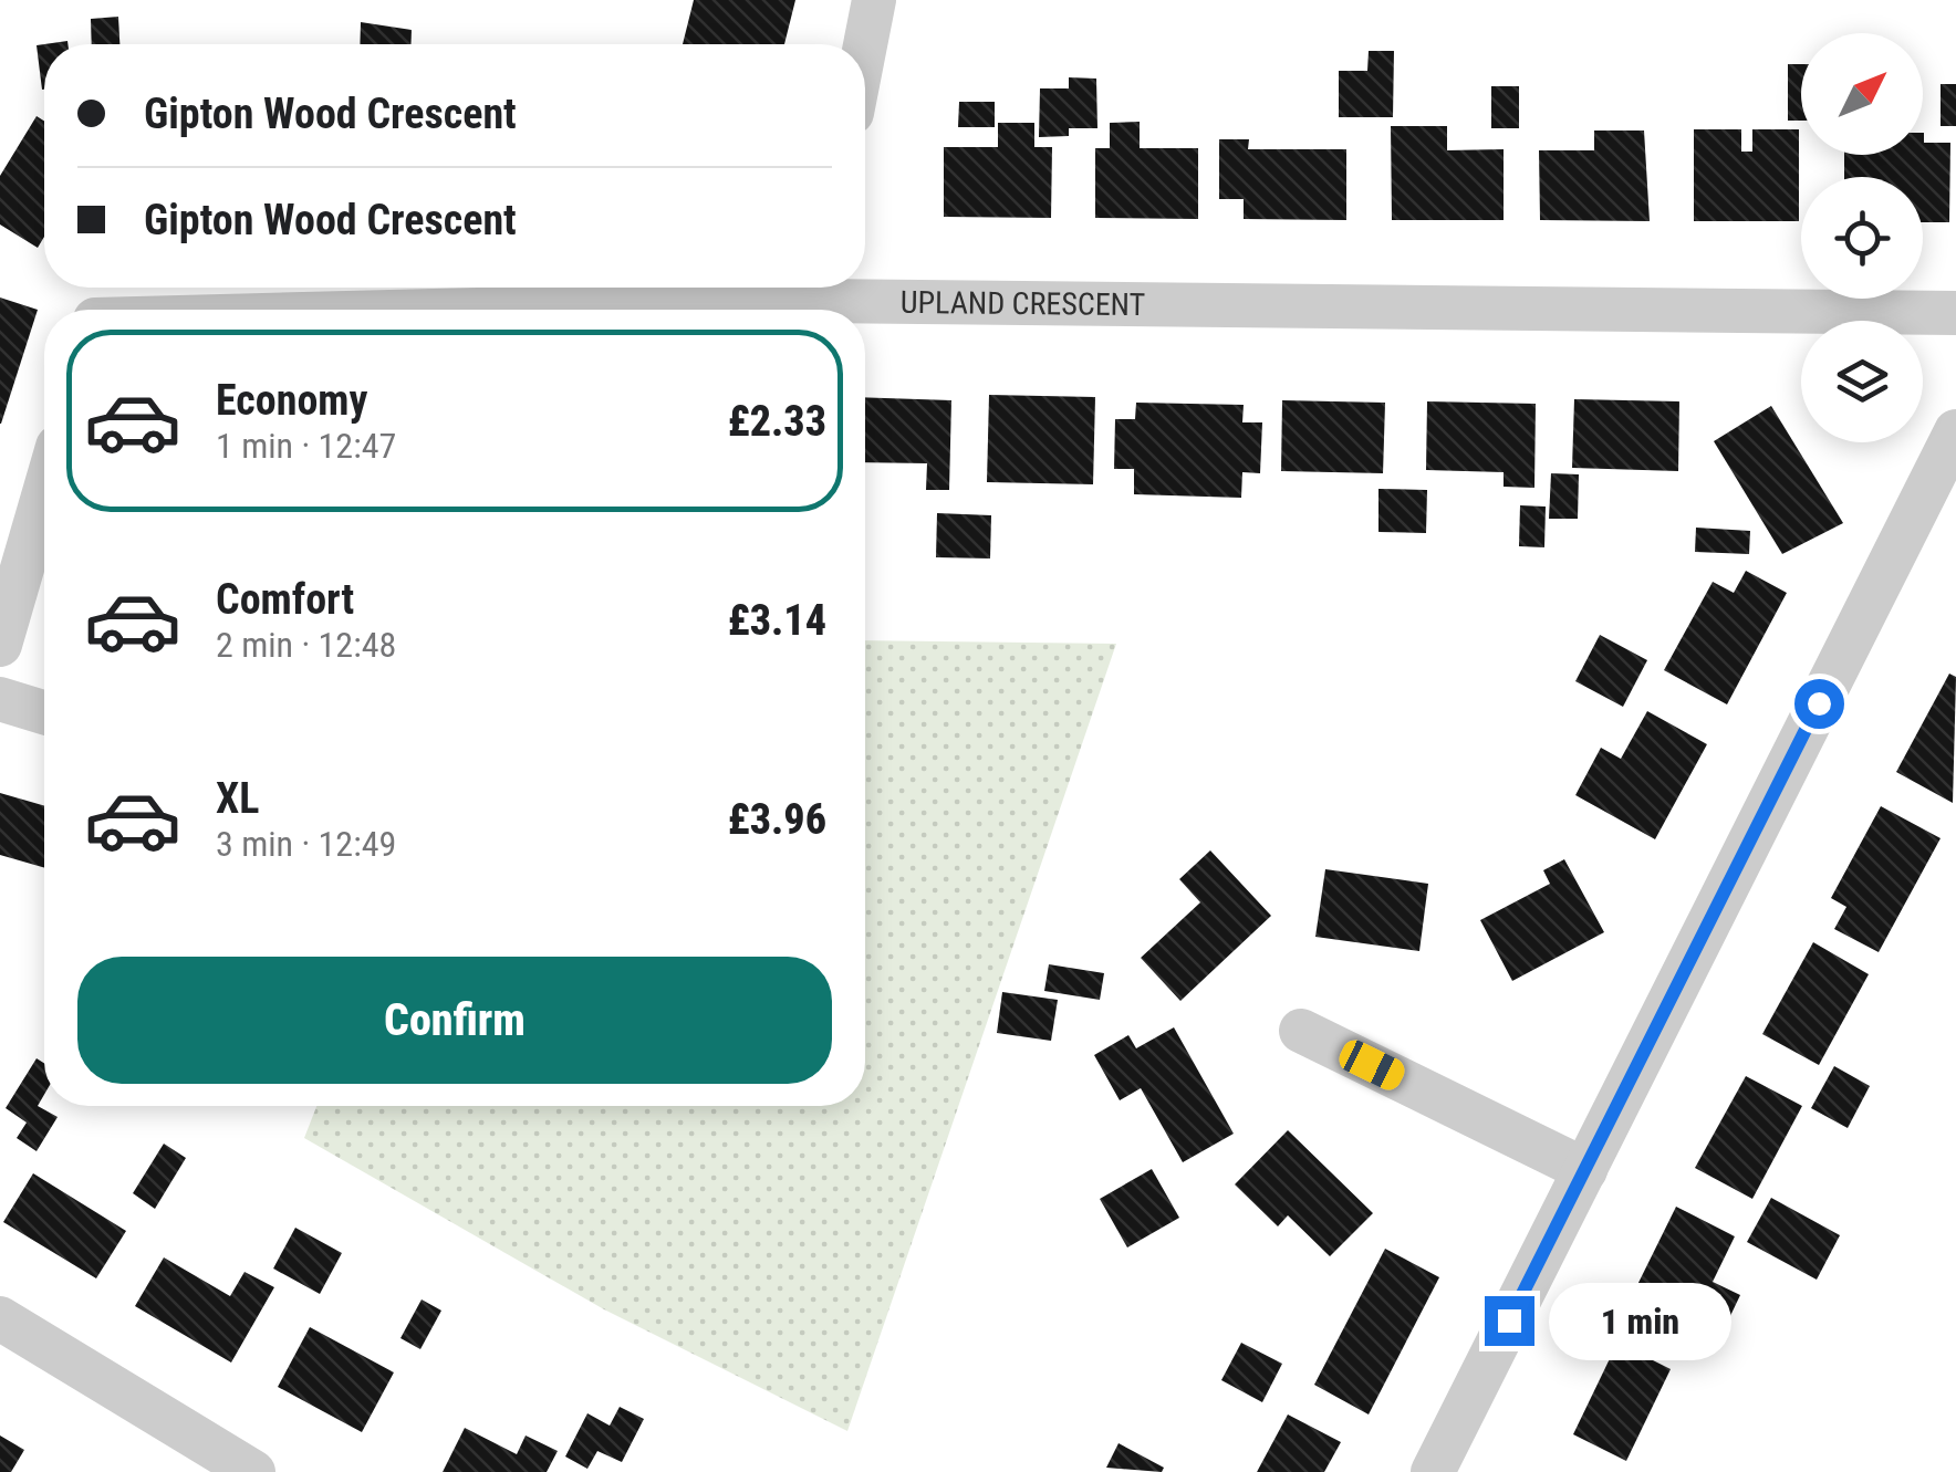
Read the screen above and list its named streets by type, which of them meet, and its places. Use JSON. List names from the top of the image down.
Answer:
{
  "streets": {
    "street": ["UPLAND CRESCENT"]
  },
  "north": "top right",
  "page": {
    "banner": ["Gipton Wood Crescent", "Gipton Wood Crescent"],
    "list": [
      {
        "name": "Economy",
        "note": "1 min · 12:47",
        "value": "£2.33"
      },
      {
        "name": "Comfort",
        "note": "2 min · 12:48",
        "value": "£3.14"
      },
      {
        "name": "XL",
        "note": "3 min · 12:49",
        "value": "£3.96"
      }
    ],
    "buttons": "Confirm",
    "bubble": "1 min"
  }
}
